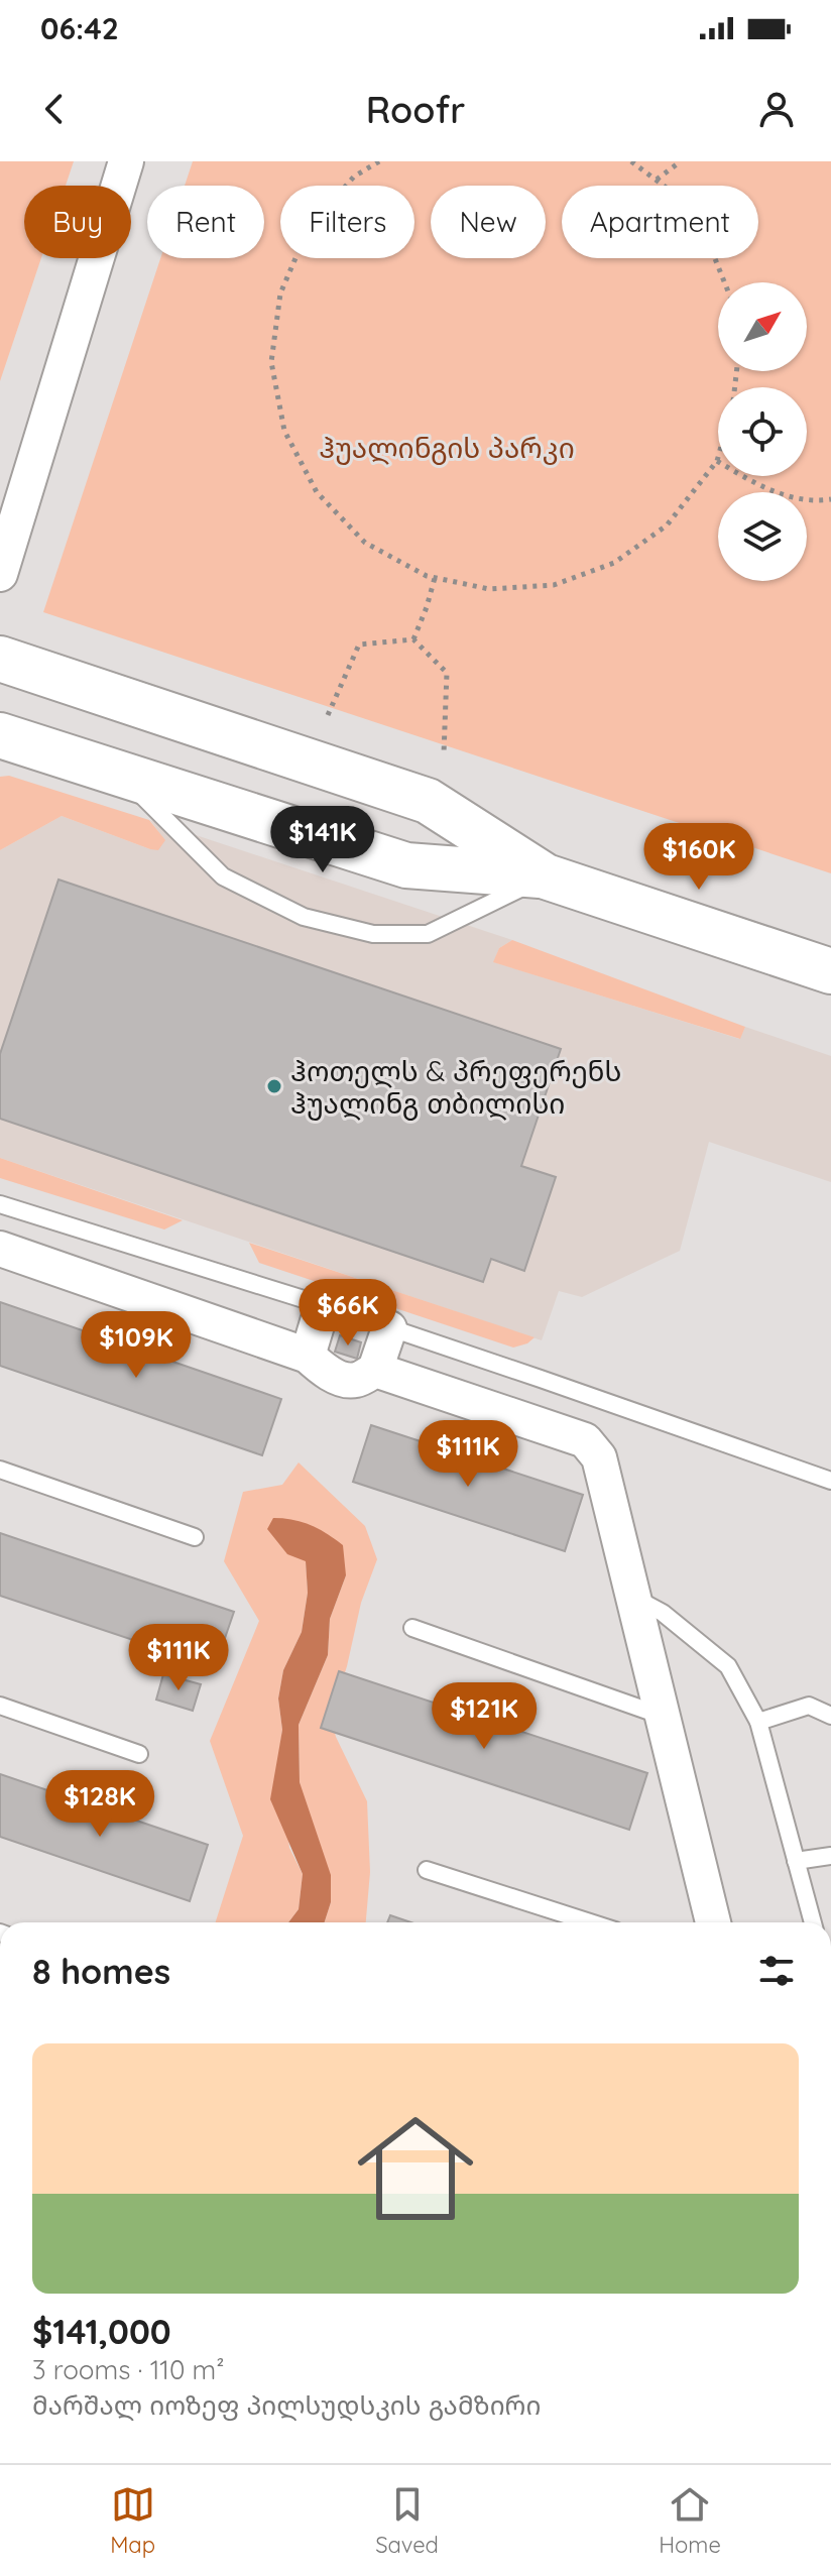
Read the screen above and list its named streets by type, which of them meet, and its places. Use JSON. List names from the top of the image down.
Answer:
{
  "parks": ["ჰუალინგის პარკი"],
  "places": ["ჰოთელს & პრეფერენს ჰუალინგ თბილისი"],
  "north": "top right",
  "page": {
    "status": "06:42",
    "header": "Roofr",
    "chip": [
      "Buy",
      "Rent",
      "Filters",
      "New",
      "Apartment"
    ],
    "price": [
      "$141K",
      "$160K",
      "$66K",
      "$109K",
      "$111K",
      "$111K",
      "$121K",
      "$128K"
    ],
    "heading": "8 homes",
    "list": [
      {
        "name": "$141,000",
        "note": "3 rooms · 110 m² · მარშალ იოზეფ პილსუდსკის გამზირი"
      }
    ],
    "tabs": ["Map", "Saved", "Home"]
  }
}
